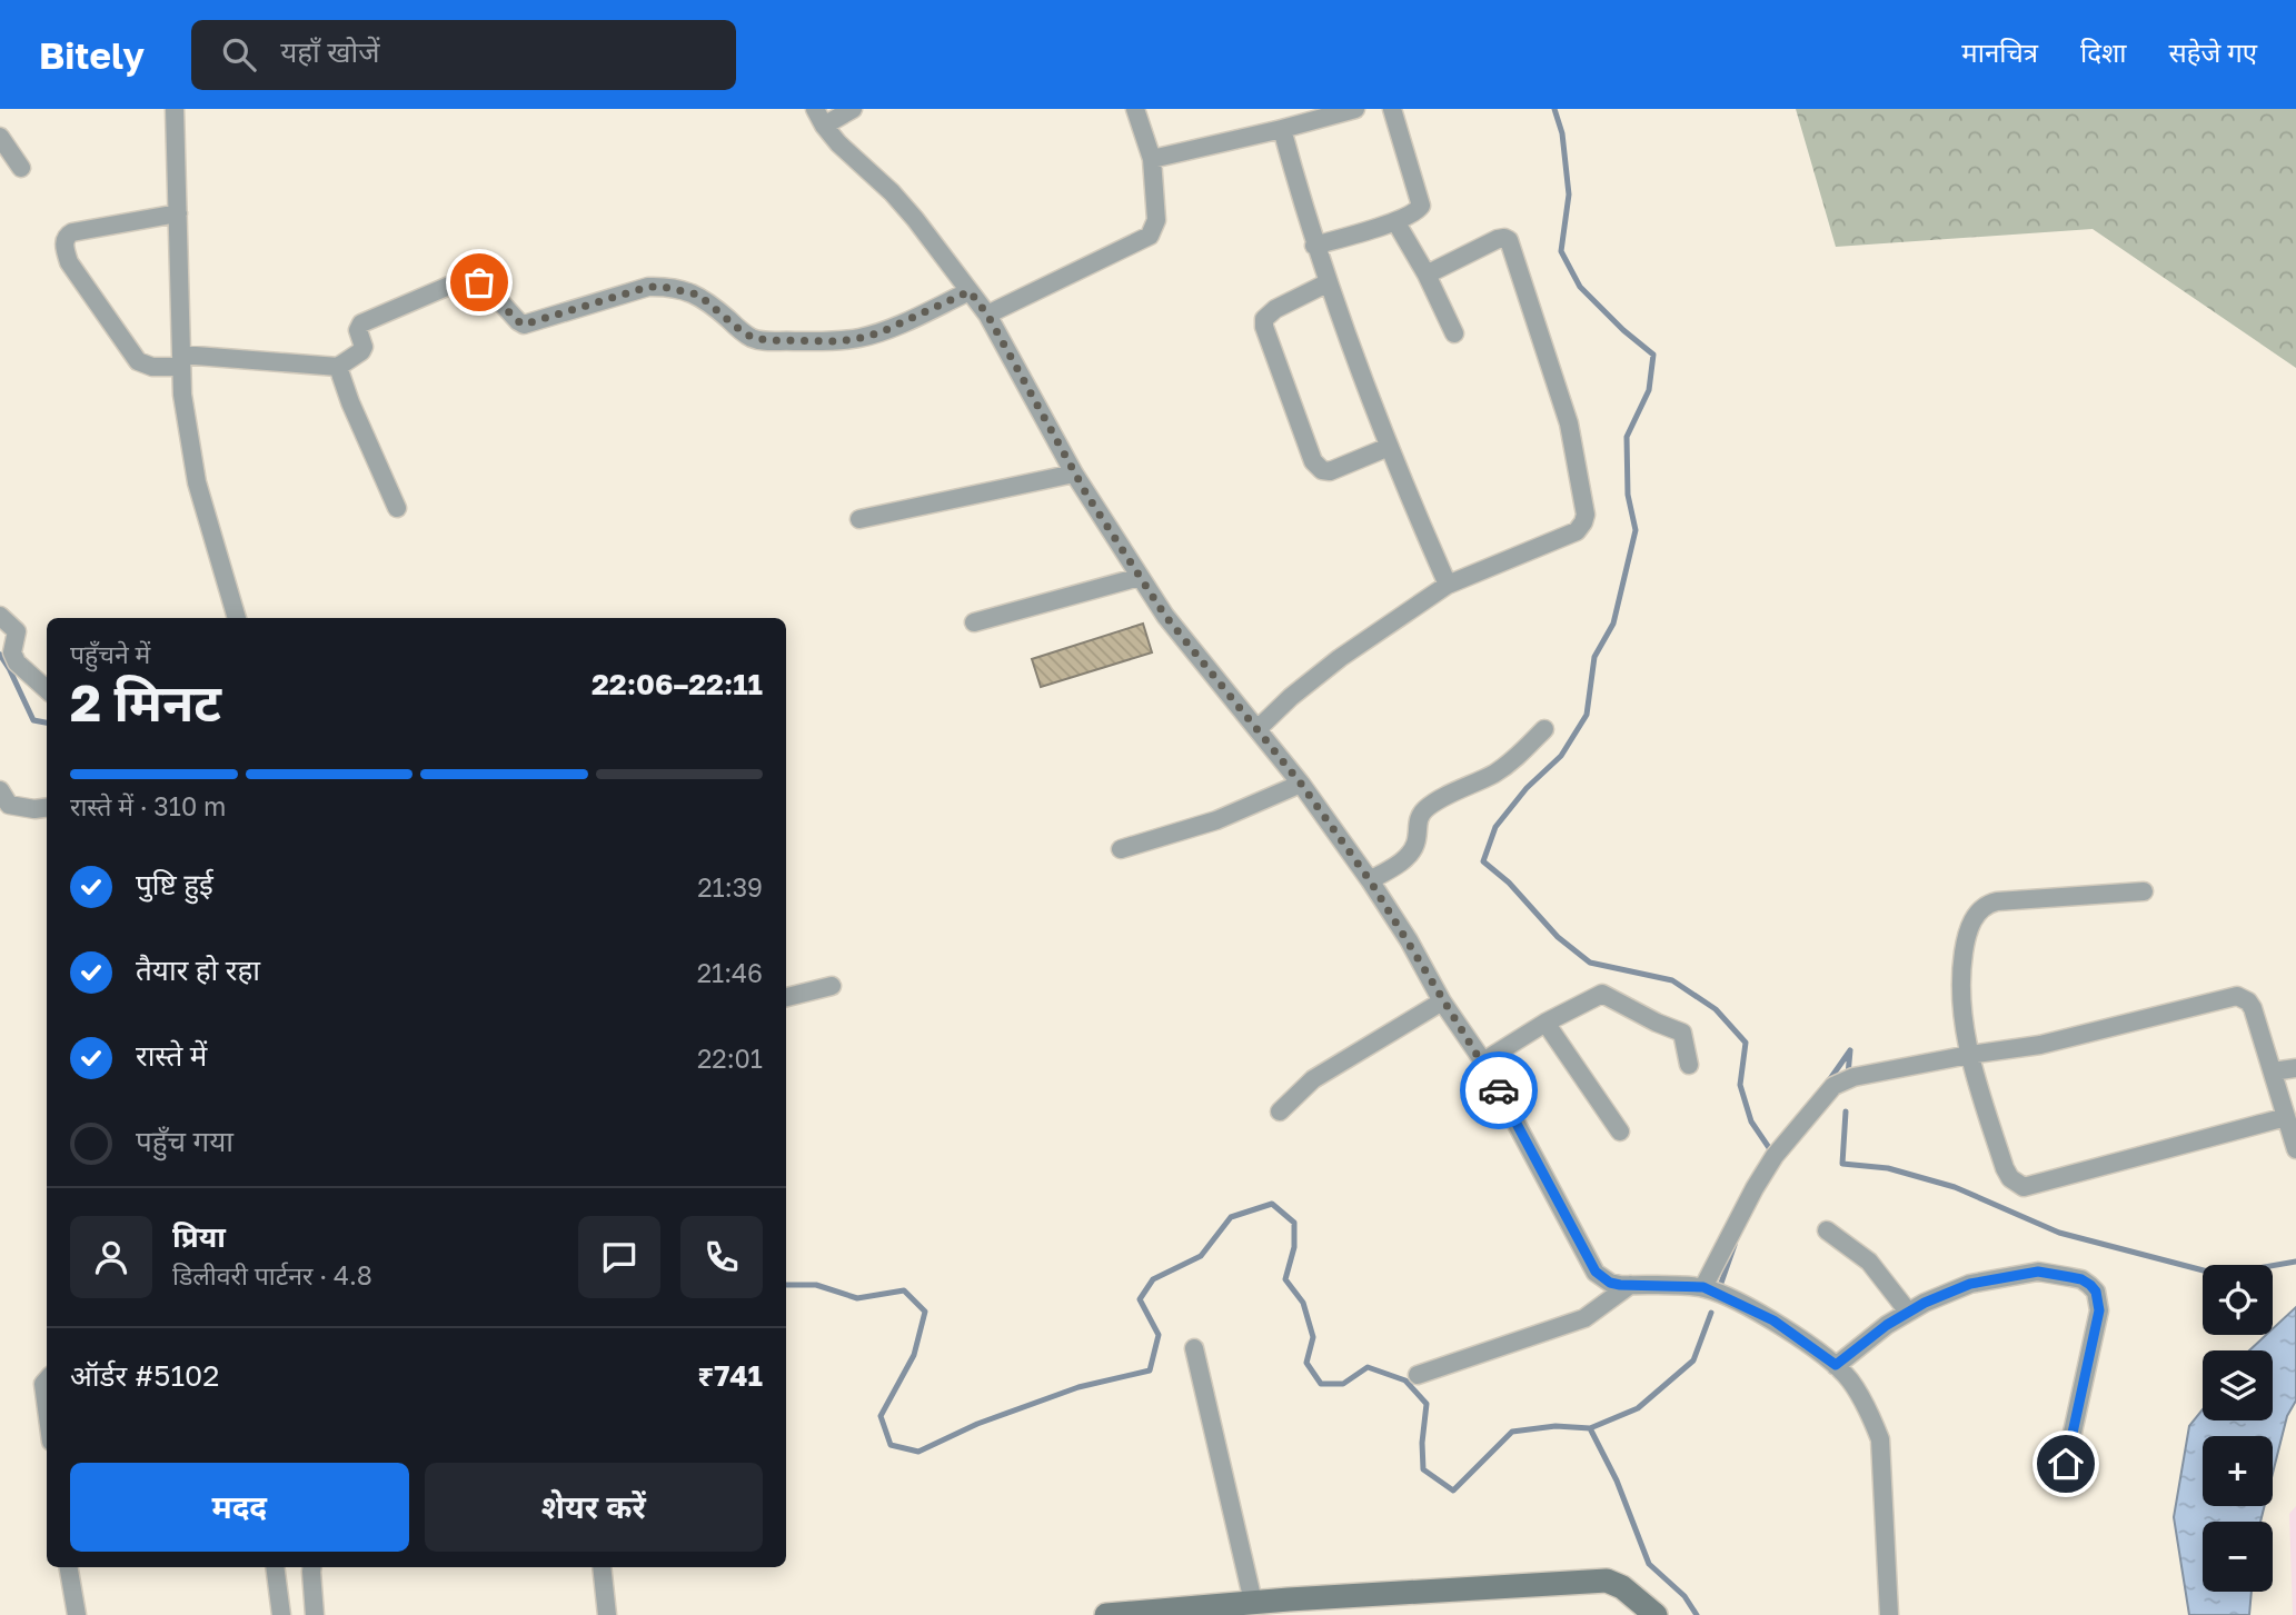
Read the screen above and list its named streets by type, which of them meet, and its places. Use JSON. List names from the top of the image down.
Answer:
{
  "page": {
    "header": "Bitely",
    "search": "यहाँ खोजें",
    "nav": ["मानचित्र", "दिशा", "सहेजे गए"],
    "heading": ["2 मिनट", "पहुँचने में", "22:06–22:11"],
    "panel": [
      "प्रिया",
      "डिलीवरी पार्टनर · 4.8",
      "ऑर्डर #5102",
      "₹741"
    ],
    "bar": "रास्ते में · 310 m",
    "list": [
      ["पुष्टि हुई", "21:39"],
      ["तैयार हो रहा", "21:46"],
      ["रास्ते में", "22:01"],
      "पहुँच गया"
    ],
    "map_buttons": ["+", "−"],
    "buttons": ["मदद", "शेयर करें"]
  }
}
